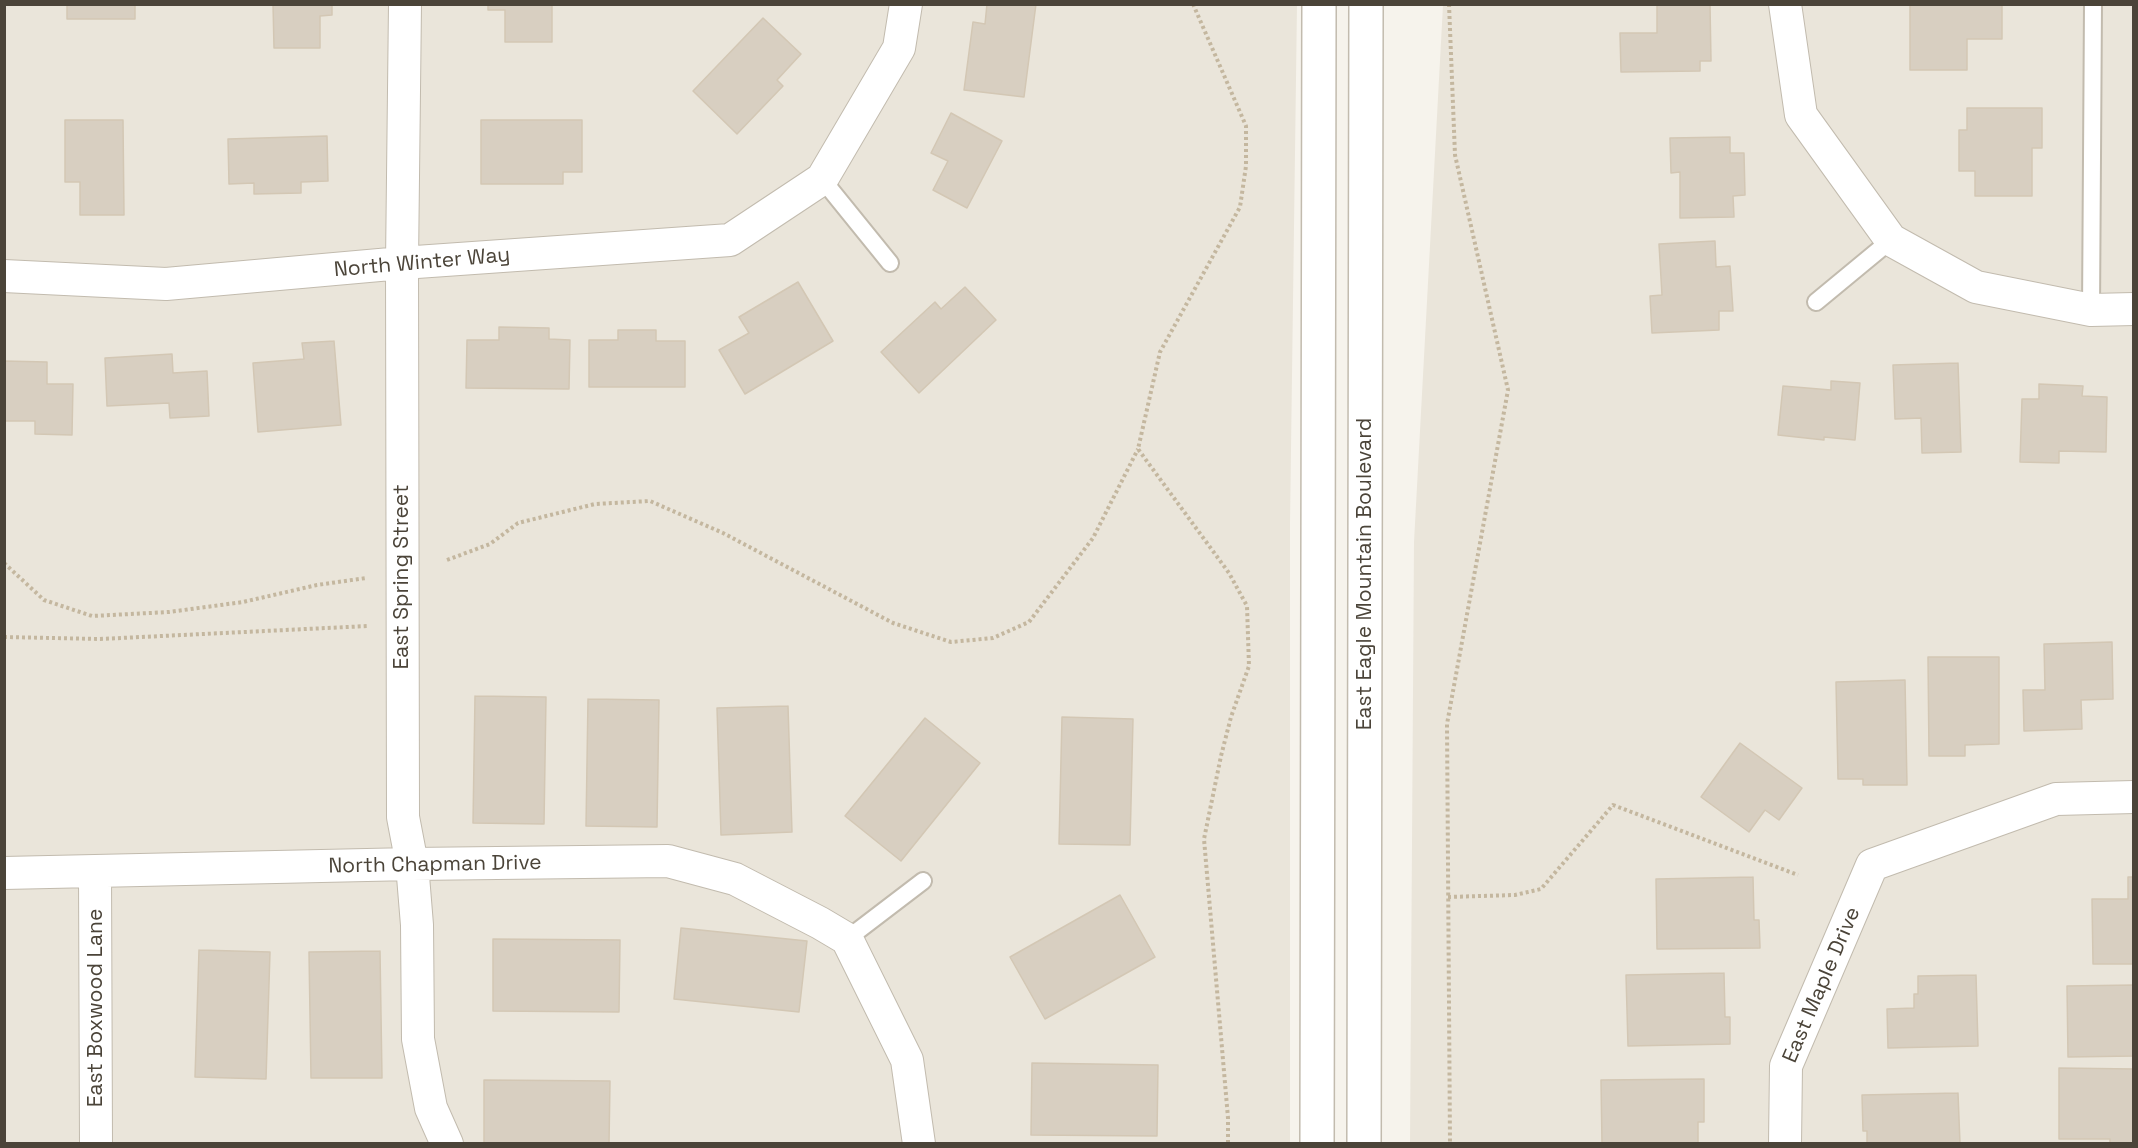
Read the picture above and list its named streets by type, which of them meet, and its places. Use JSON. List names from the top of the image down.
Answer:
{
  "streets": {
    "street": [
      "North Winter Way",
      "East Eagle Mountain Boulevard",
      "East Spring Street",
      "North Chapman Drive",
      "East Maple Drive",
      "East Boxwood Lane"
    ]
  },
  "crossings": [
    ["North Winter Way", "East Spring Street"],
    ["East Spring Street", "North Chapman Drive"],
    ["North Chapman Drive", "East Boxwood Lane"]
  ]
}
